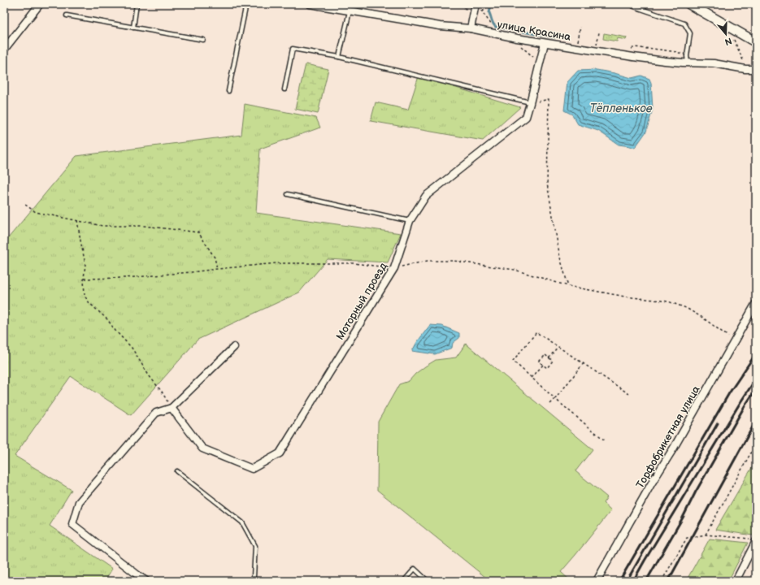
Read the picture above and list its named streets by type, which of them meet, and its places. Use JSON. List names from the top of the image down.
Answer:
{
  "streets": {
    "street": ["улица Красина", "Моторный проезд", "Торфобрикетная улица"]
  },
  "crossings": [
    ["улица Красина", "Моторный проезд"]
  ],
  "water": ["Тёпленькое"],
  "north": "bottom"
}
